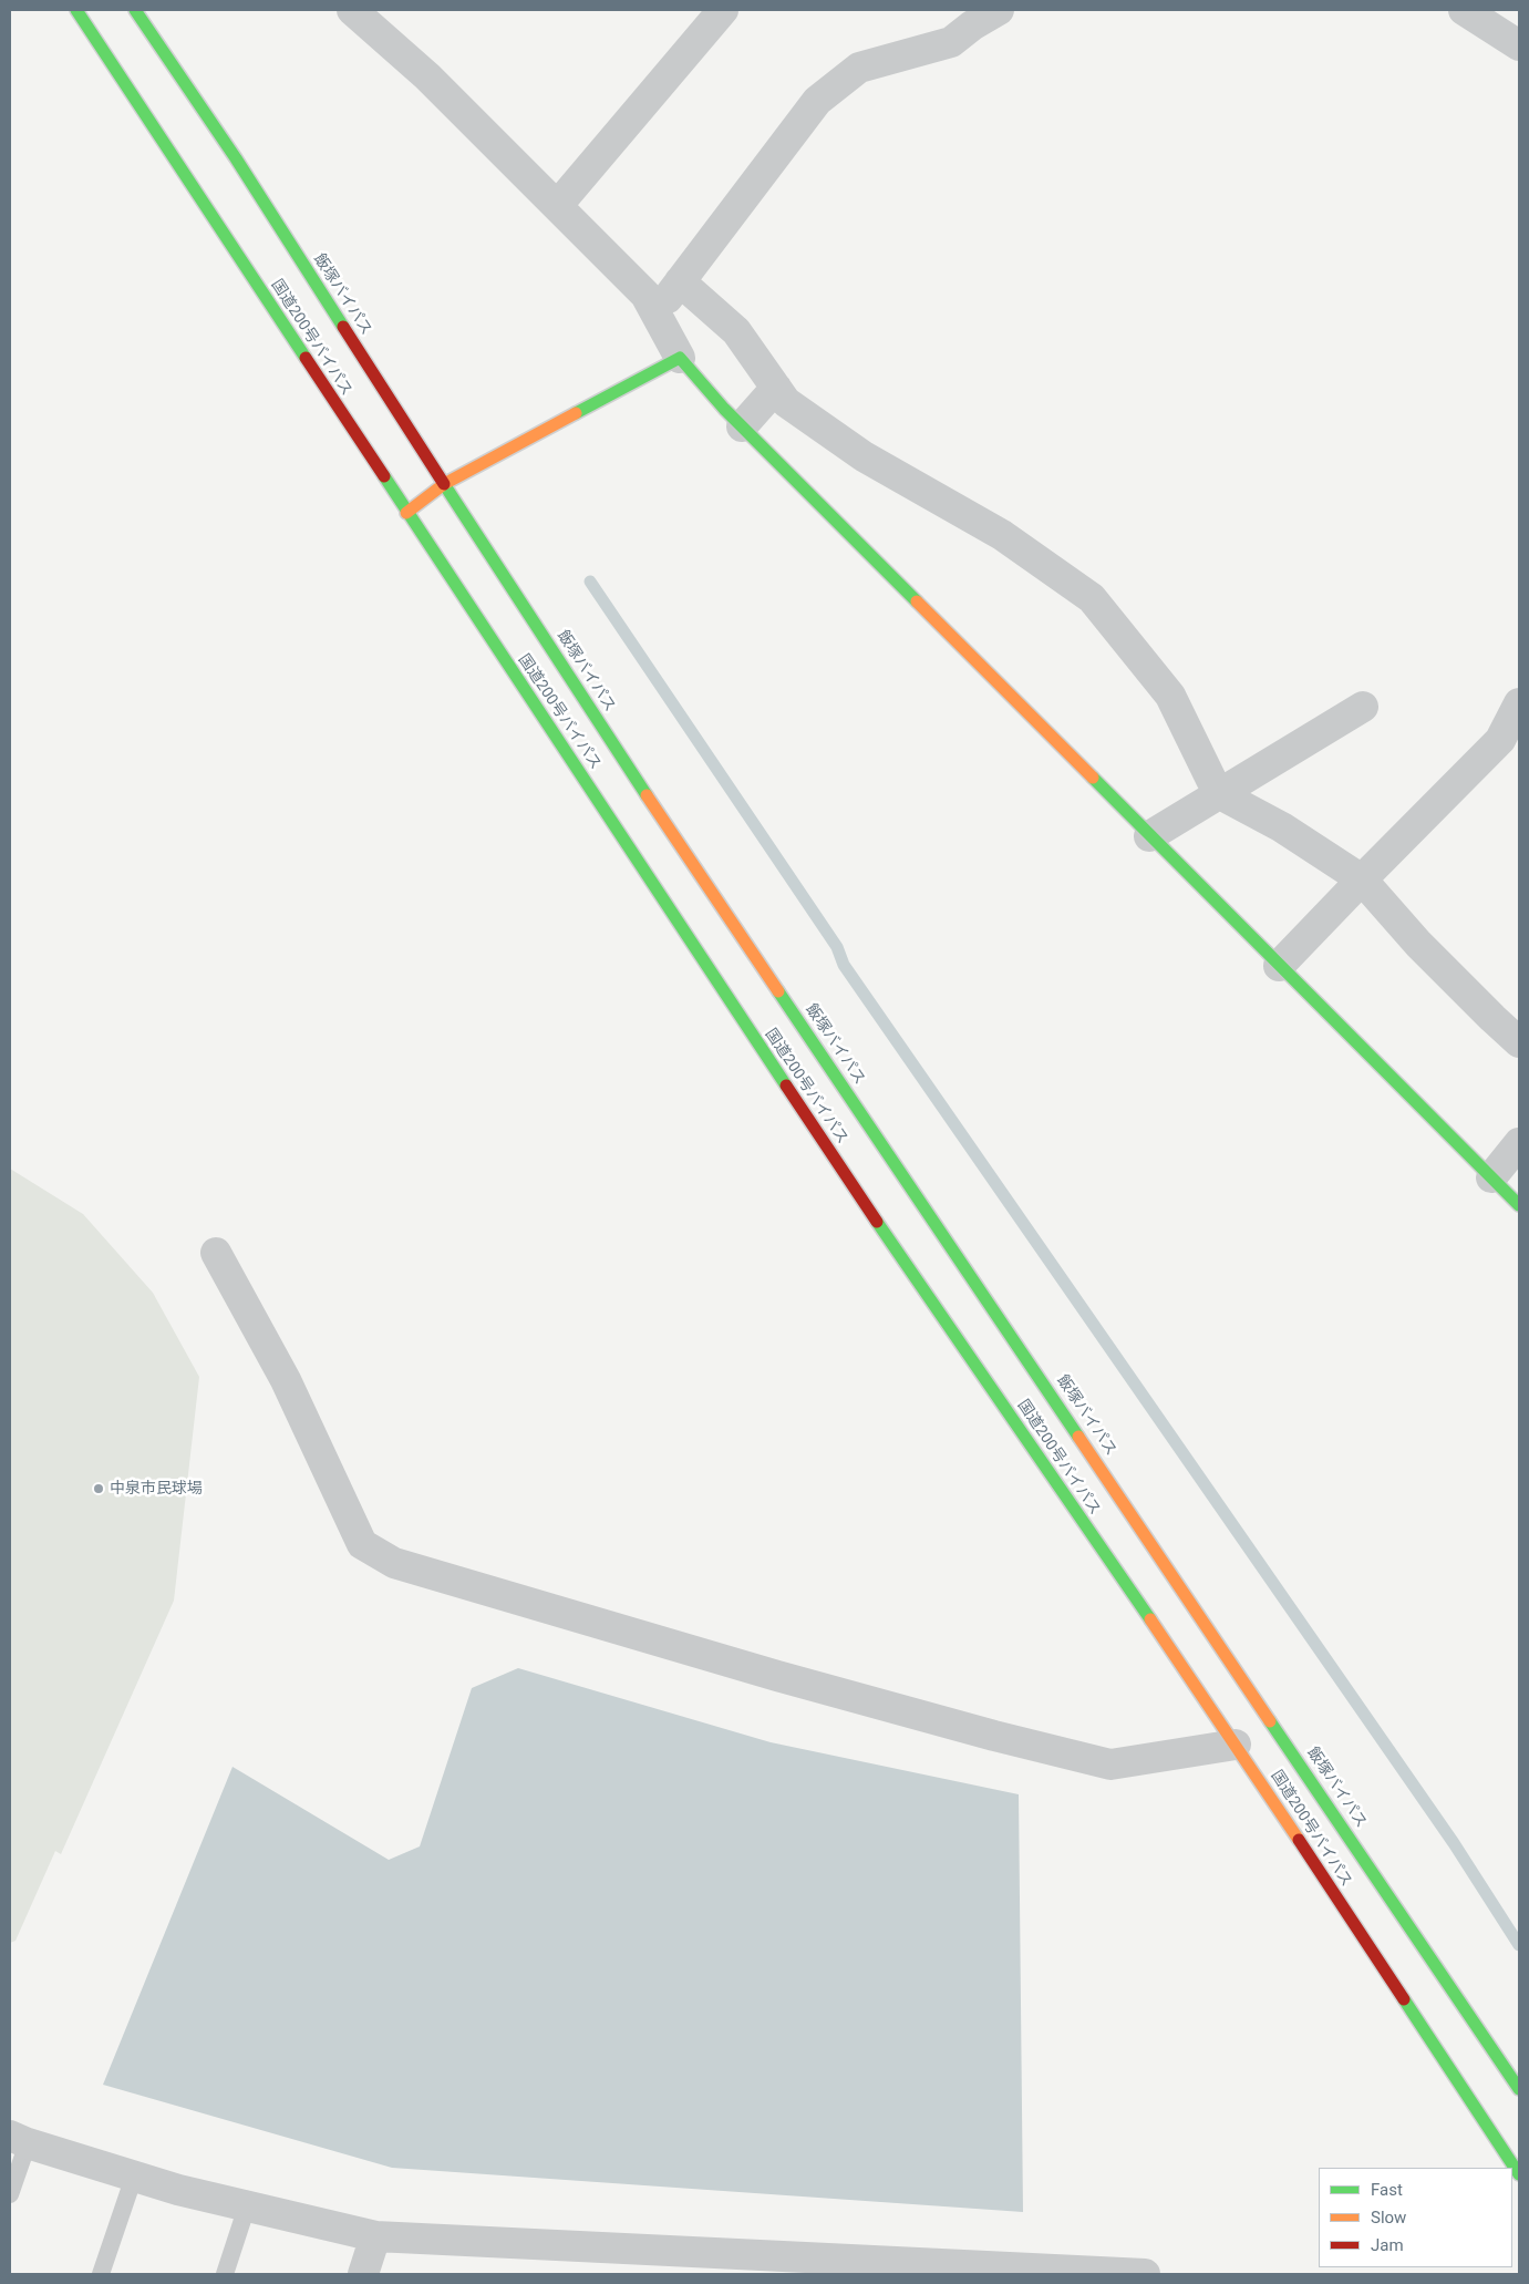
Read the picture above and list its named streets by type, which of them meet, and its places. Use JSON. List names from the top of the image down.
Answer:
{
  "streets": {
    "main road": ["飯塚バイパス", "国道200号バイパス"]
  },
  "places": ["中泉市民球場"],
  "legend": ["Fast", "Slow", "Jam"]
}
